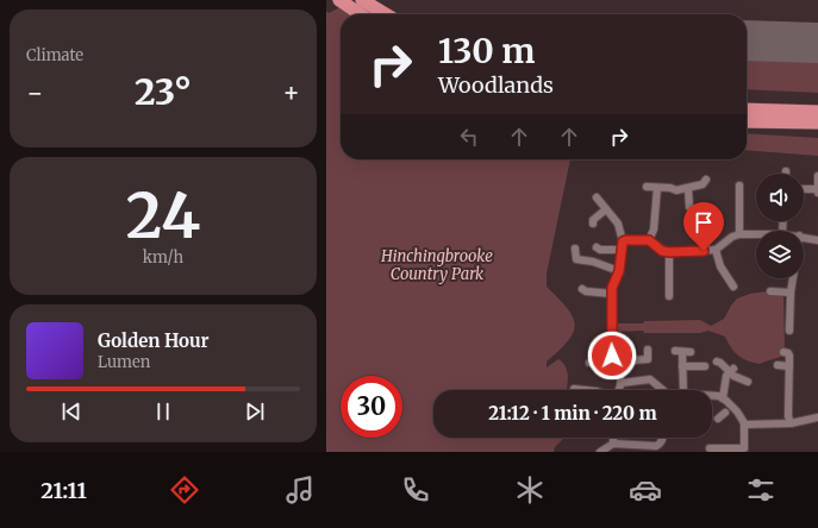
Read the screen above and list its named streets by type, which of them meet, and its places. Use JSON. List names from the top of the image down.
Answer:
{
  "parks": ["Hinchingbrooke Country Park"],
  "page": {
    "tile": [
      "Climate",
      ["24", "km/h"]
    ],
    "turn": ["130 m", "Woodlands"],
    "heat": ["−", "23°", "+"],
    "song": ["Golden Hour", "Lumen"],
    "limit": "30",
    "trip": "21:12 · 1 min · 220 m",
    "tabs": "21:11"
  }
}
